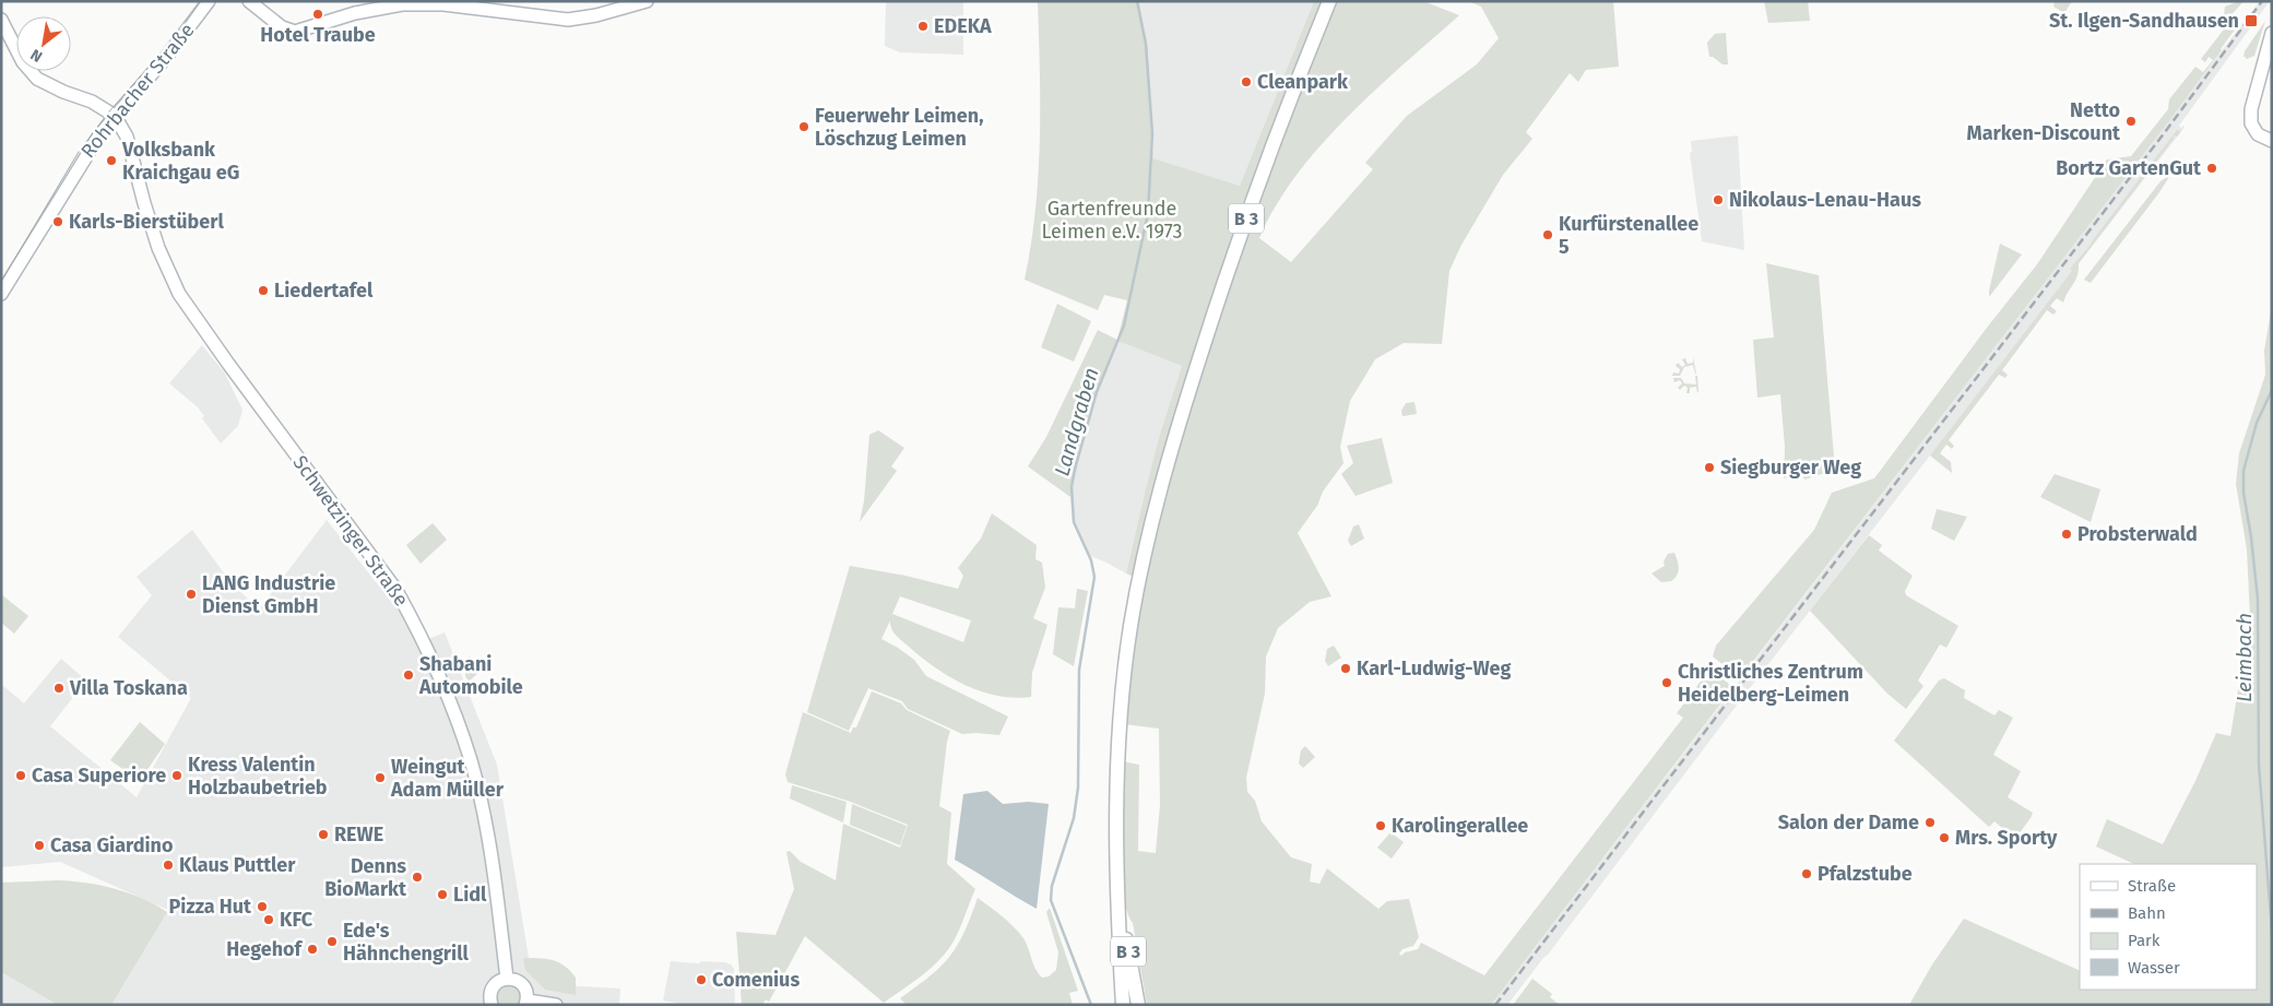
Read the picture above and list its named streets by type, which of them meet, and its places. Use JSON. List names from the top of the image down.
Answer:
{
  "streets": {
    "main road": ["Rohrbacher Straße", "B 3", "Schwetzinger Straße"]
  },
  "crossings": [
    ["Rohrbacher Straße", "Schwetzinger Straße"]
  ],
  "water": ["Landgraben", "Leimbach"],
  "parks": ["Gartenfreunde Leimen e.V. 1973"],
  "places": {
    "other": [
      "Hotel Traube",
      "EDEKA",
      "Cleanpark",
      "Netto Marken-Discount",
      "Feuerwehr Leimen, Löschzug Leimen",
      "Volksbank Kraichgau eG",
      "Bortz GartenGut",
      "Nikolaus-Lenau-Haus",
      "Karls-Bierstüberl",
      "Kurfürstenallee 5",
      "Liedertafel",
      "Siegburger Weg",
      "Probsterwald",
      "LANG Industrie Dienst GmbH",
      "Karl-Ludwig-Weg",
      "Shabani Automobile",
      "Christliches Zentrum Heidelberg-Leimen",
      "Villa Toskana",
      "Casa Superiore",
      "Kress Valentin Holzbaubetrieb",
      "Weingut Adam Müller",
      "Salon der Dame",
      "Karolingerallee",
      "REWE",
      "Mrs. Sporty",
      "Casa Giardino",
      "Klaus Puttler",
      "Pfalzstube",
      "Denns BioMarkt",
      "Lidl",
      "Pizza Hut",
      "KFC",
      "Ede's Hähnchengrill",
      "Hegehof",
      "Comenius"
    ],
    "transit": ["St. Ilgen-Sandhausen"]
  },
  "legend": [
    "Straße",
    "Bahn",
    "Park",
    "Wasser"
  ],
  "north": "bottom left"
}
